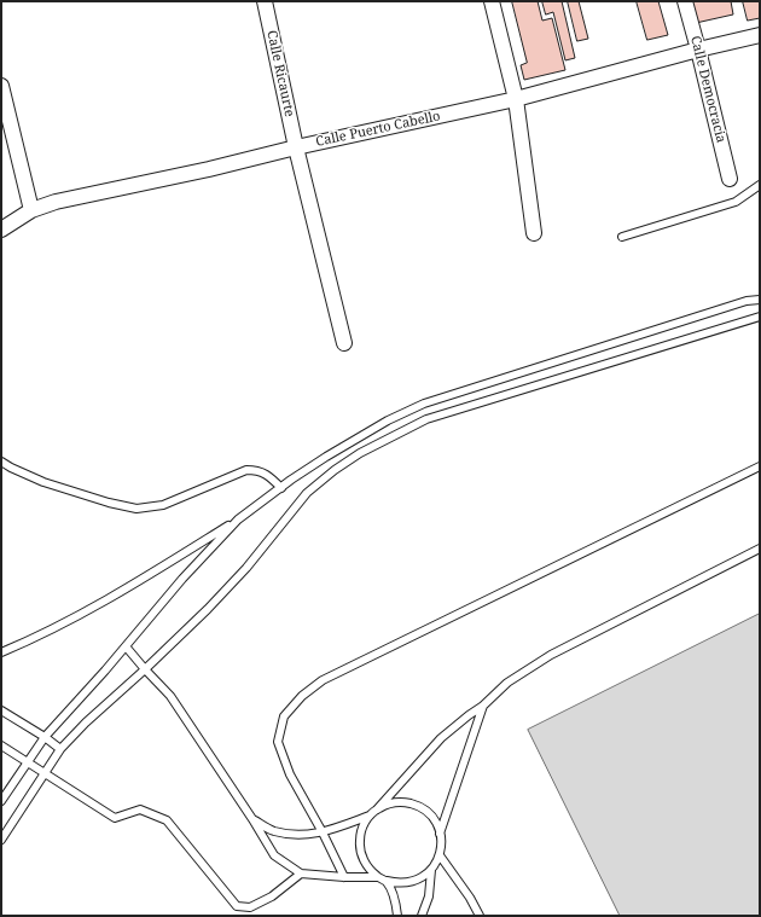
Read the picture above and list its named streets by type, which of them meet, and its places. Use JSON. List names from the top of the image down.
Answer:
{
  "streets": {
    "street": ["Calle Ricaurte", "Calle Democracia", "Calle Puerto Cabello"]
  },
  "crossings": [
    ["Calle Ricaurte", "Calle Puerto Cabello"],
    ["Calle Democracia", "Calle Puerto Cabello"]
  ]
}
